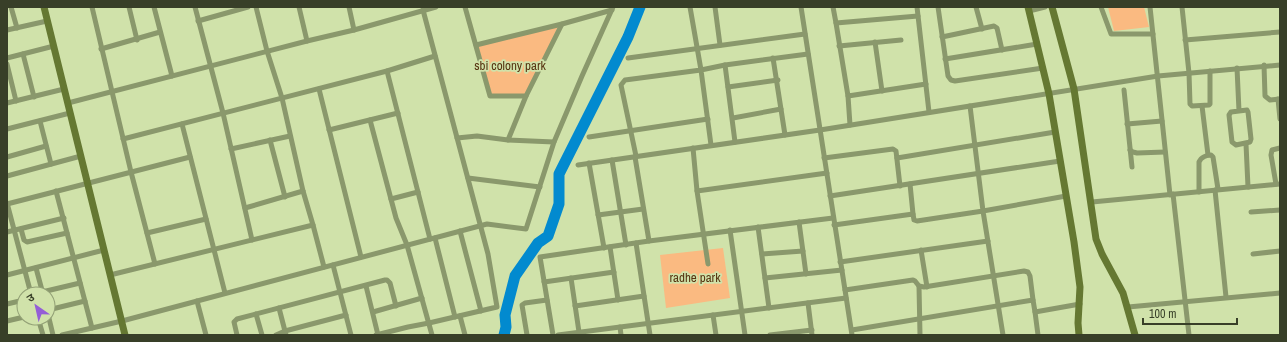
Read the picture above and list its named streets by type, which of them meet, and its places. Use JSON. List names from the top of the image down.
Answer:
{
  "parks": ["sbi colony park", "radhe park"],
  "scale_bar": "100 m",
  "north": "top left"
}
